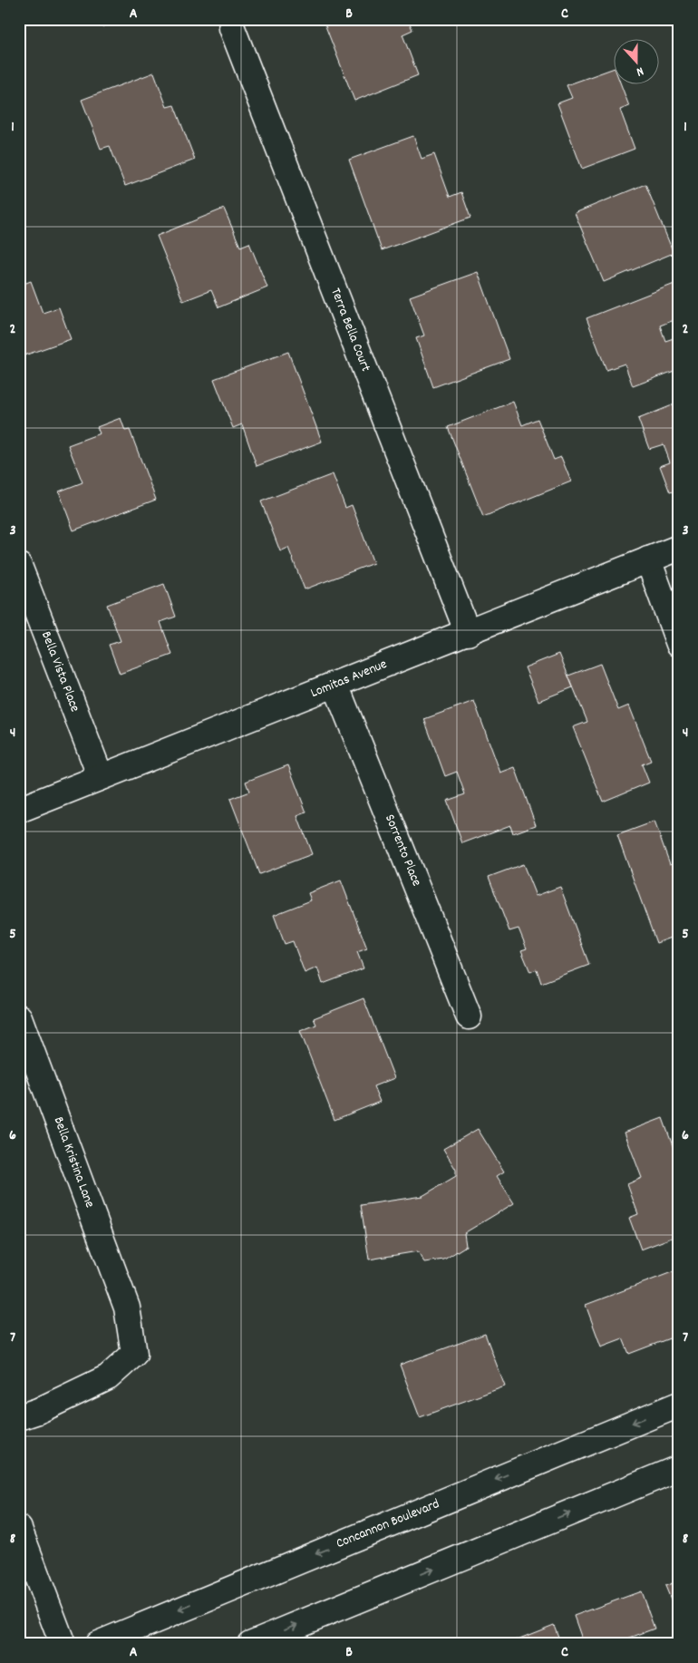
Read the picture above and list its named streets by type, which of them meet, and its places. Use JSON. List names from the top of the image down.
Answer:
{
  "streets": {
    "street": [
      "Terra Bella Court",
      "Bella Vista Place",
      "Lomitas Avenue",
      "Sorrento Place",
      "Bella Kristina Lane",
      "Concannon Boulevard"
    ]
  },
  "crossings": [
    ["Terra Bella Court", "Lomitas Avenue"],
    ["Bella Vista Place", "Lomitas Avenue"],
    ["Lomitas Avenue", "Sorrento Place"]
  ],
  "north": "bottom",
  "grid": {
    "columns": ["A", "B", "C"],
    "rows": [
      "1",
      "2",
      "3",
      "4",
      "5",
      "6",
      "7",
      "8"
    ]
  }
}
